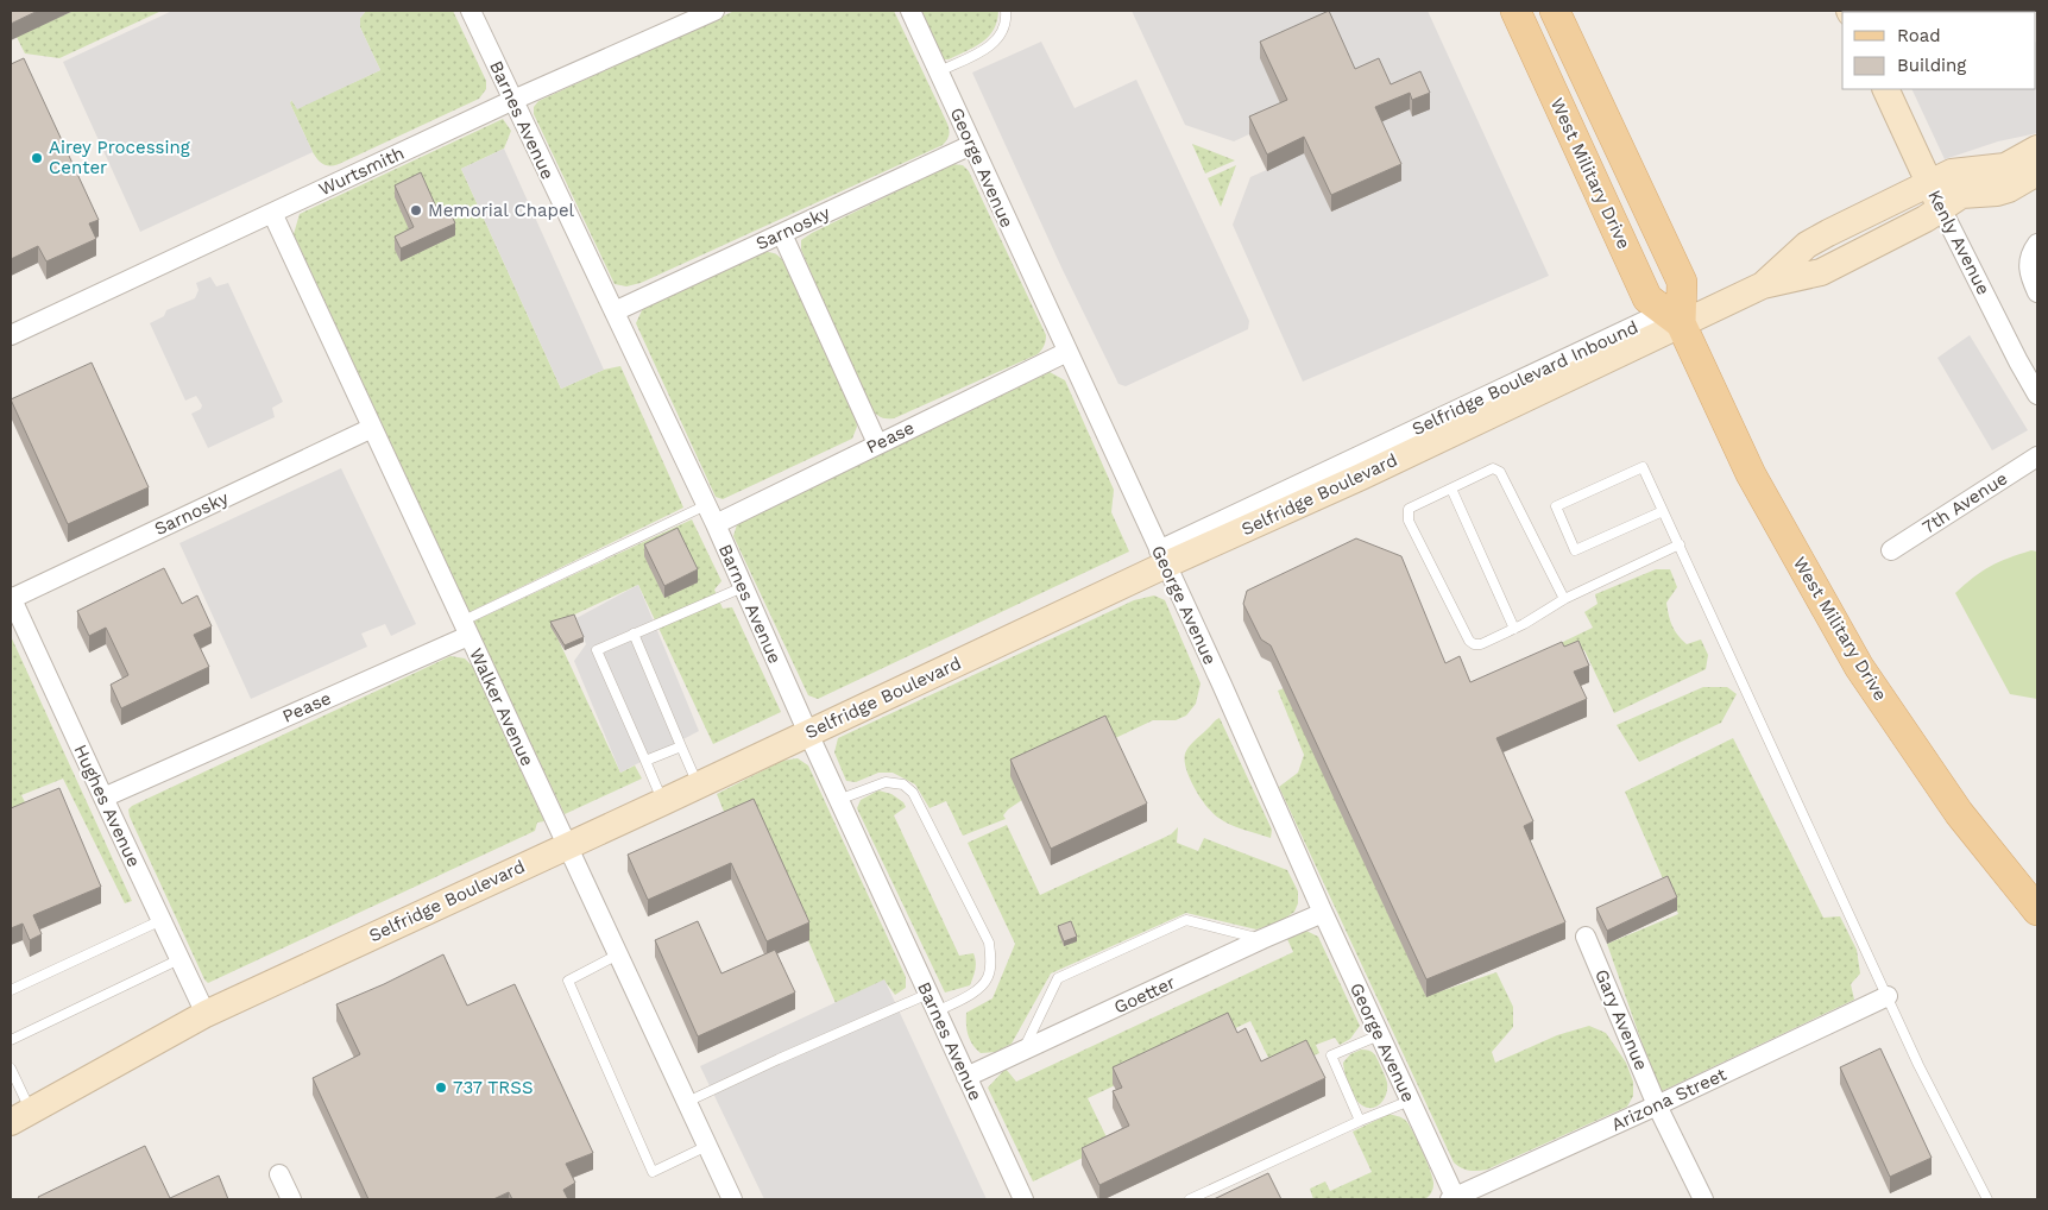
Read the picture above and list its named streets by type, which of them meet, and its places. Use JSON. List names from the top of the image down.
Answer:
{
  "streets": {
    "main road": ["West Military Drive"],
    "street": [
      "Barnes Avenue",
      "George Avenue",
      "Wurtsmith",
      "Sarnosky",
      "Kenly Avenue",
      "Pease",
      "Selfridge Boulevard",
      "7th Avenue",
      "Walker Avenue",
      "Hughes Avenue",
      "Goetter",
      "Gary Avenue",
      "Arizona Street"
    ]
  },
  "crossings": [
    ["Barnes Avenue", "Wurtsmith"],
    ["Barnes Avenue", "Sarnosky"],
    ["Barnes Avenue", "Pease"],
    ["Barnes Avenue", "Selfridge Boulevard"],
    ["Barnes Avenue", "Goetter"],
    ["George Avenue", "Sarnosky"],
    ["George Avenue", "Pease"],
    ["George Avenue", "Selfridge Boulevard"],
    ["George Avenue", "Goetter"],
    ["George Avenue", "Arizona Street"],
    ["Wurtsmith", "Walker Avenue"],
    ["West Military Drive", "Selfridge Boulevard"],
    ["Sarnosky", "Walker Avenue"],
    ["Sarnosky", "Hughes Avenue"],
    ["Kenly Avenue", "Selfridge Boulevard"],
    ["Pease", "Walker Avenue"],
    ["Pease", "Hughes Avenue"],
    ["Selfridge Boulevard", "Walker Avenue"],
    ["Selfridge Boulevard", "Hughes Avenue"],
    ["Gary Avenue", "Arizona Street"]
  ],
  "places": ["Airey Processing Center", "Memorial Chapel", "737 TRSS"],
  "legend": ["Road", "Building"]
}
